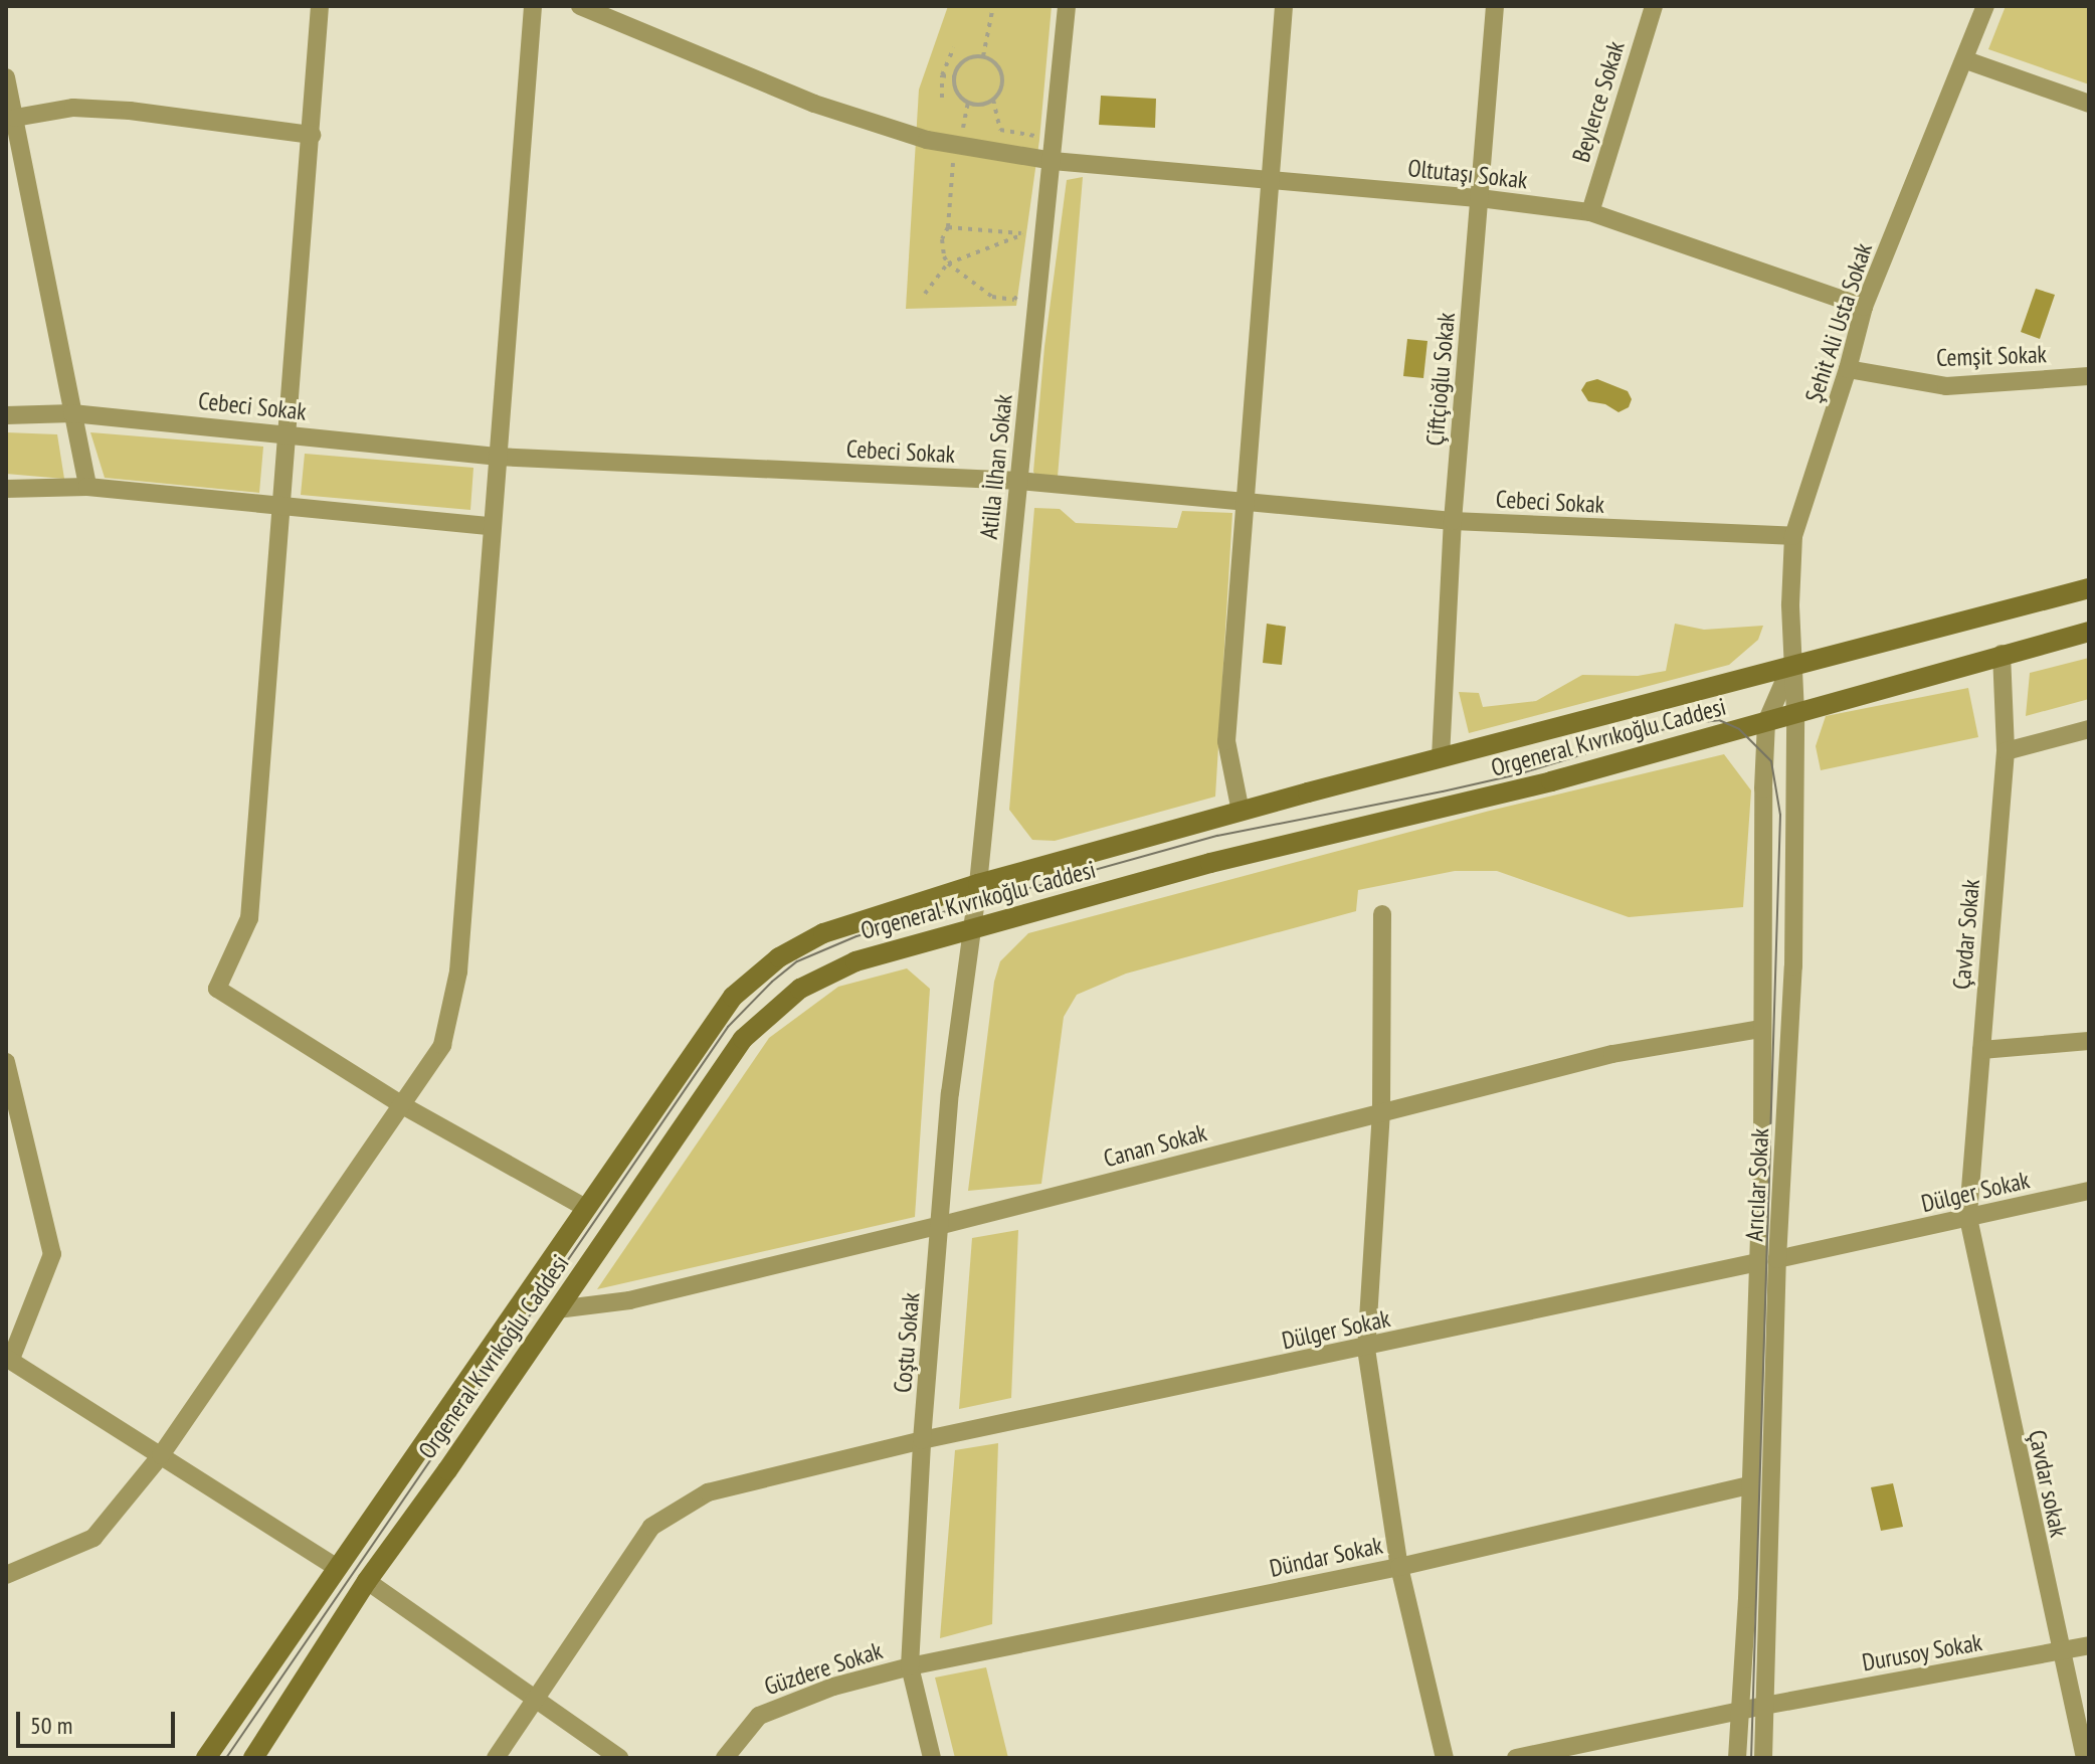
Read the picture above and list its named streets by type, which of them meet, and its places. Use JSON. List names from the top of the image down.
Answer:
{
  "streets": {
    "main road": ["Orgeneral Kıvrıkoğlu Caddesi"],
    "street": [
      "Beylerce Sokak",
      "Oltutaşı Sokak",
      "Şehit Ali Usta Sokak",
      "Cemşit Sokak",
      "Çiftçioğlu Sokak",
      "Cebeci Sokak",
      "Atilla İlhan Sokak",
      "Çavdar Sokak",
      "Canan Sokak",
      "Arıcılar Sokak",
      "Dülger Sokak",
      "Coştu Sokak",
      "Çavdar sokak",
      "Dündar Sokak",
      "Durusoy Sokak",
      "Güzdere Sokak"
    ]
  },
  "crossings": [
    ["Beylerce Sokak", "Oltutaşı Sokak"],
    ["Oltutaşı Sokak", "Şehit Ali Usta Sokak"],
    ["Oltutaşı Sokak", "Çiftçioğlu Sokak"],
    ["Oltutaşı Sokak", "Atilla İlhan Sokak"],
    ["Şehit Ali Usta Sokak", "Cemşit Sokak"],
    ["Şehit Ali Usta Sokak", "Cebeci Sokak"],
    ["Şehit Ali Usta Sokak", "Arıcılar Sokak"],
    ["Çiftçioğlu Sokak", "Cebeci Sokak"],
    ["Cebeci Sokak", "Atilla İlhan Sokak"],
    ["Atilla İlhan Sokak", "Orgeneral Kıvrıkoğlu Caddesi"],
    ["Atilla İlhan Sokak", "Coştu Sokak"],
    ["Orgeneral Kıvrıkoğlu Caddesi", "Çavdar Sokak"],
    ["Orgeneral Kıvrıkoğlu Caddesi", "Canan Sokak"],
    ["Orgeneral Kıvrıkoğlu Caddesi", "Arıcılar Sokak"],
    ["Orgeneral Kıvrıkoğlu Caddesi", "Coştu Sokak"],
    ["Çavdar Sokak", "Dülger Sokak"],
    ["Çavdar Sokak", "Çavdar sokak"],
    ["Canan Sokak", "Coştu Sokak"],
    ["Arıcılar Sokak", "Dülger Sokak"],
    ["Arıcılar Sokak", "Durusoy Sokak"],
    ["Dülger Sokak", "Coştu Sokak"],
    ["Dülger Sokak", "Çavdar sokak"],
    ["Coştu Sokak", "Dündar Sokak"],
    ["Coştu Sokak", "Güzdere Sokak"],
    ["Çavdar sokak", "Durusoy Sokak"],
    ["Dündar Sokak", "Güzdere Sokak"]
  ],
  "scale_bar": "50 m"
}
